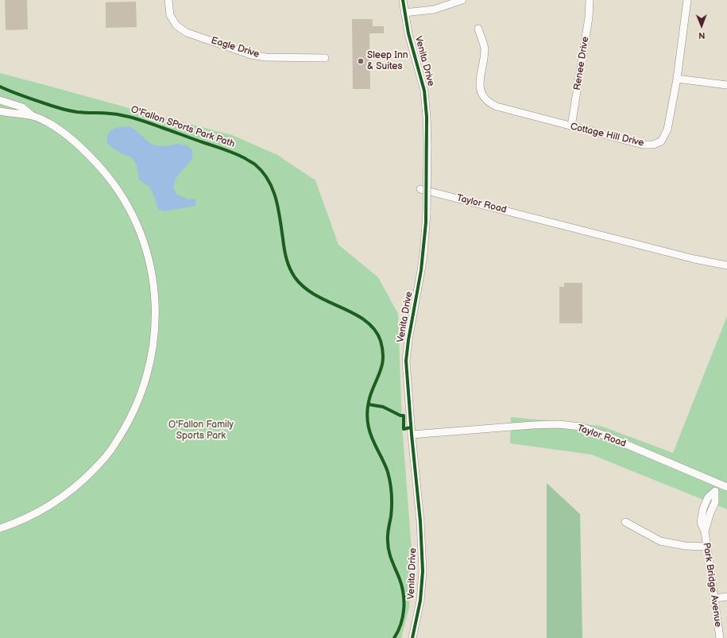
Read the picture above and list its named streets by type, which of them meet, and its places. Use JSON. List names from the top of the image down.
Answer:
{
  "streets": {
    "street": [
      "Eagle Drive",
      "Venita Drive",
      "Renee Drive",
      "Cottage Hill Drive",
      "Taylor Road",
      "Park Bridge Avenue"
    ],
    "cycle path": ["O'Fallon SPorts Park Path"]
  },
  "crossings": [
    ["Venita Drive", "Taylor Road"],
    ["Renee Drive", "Cottage Hill Drive"],
    ["Taylor Road", "Park Bridge Avenue"]
  ],
  "parks": ["O'Fallon Family Sports Park"],
  "places": ["Sleep Inn & Suites"],
  "north": "bottom"
}
